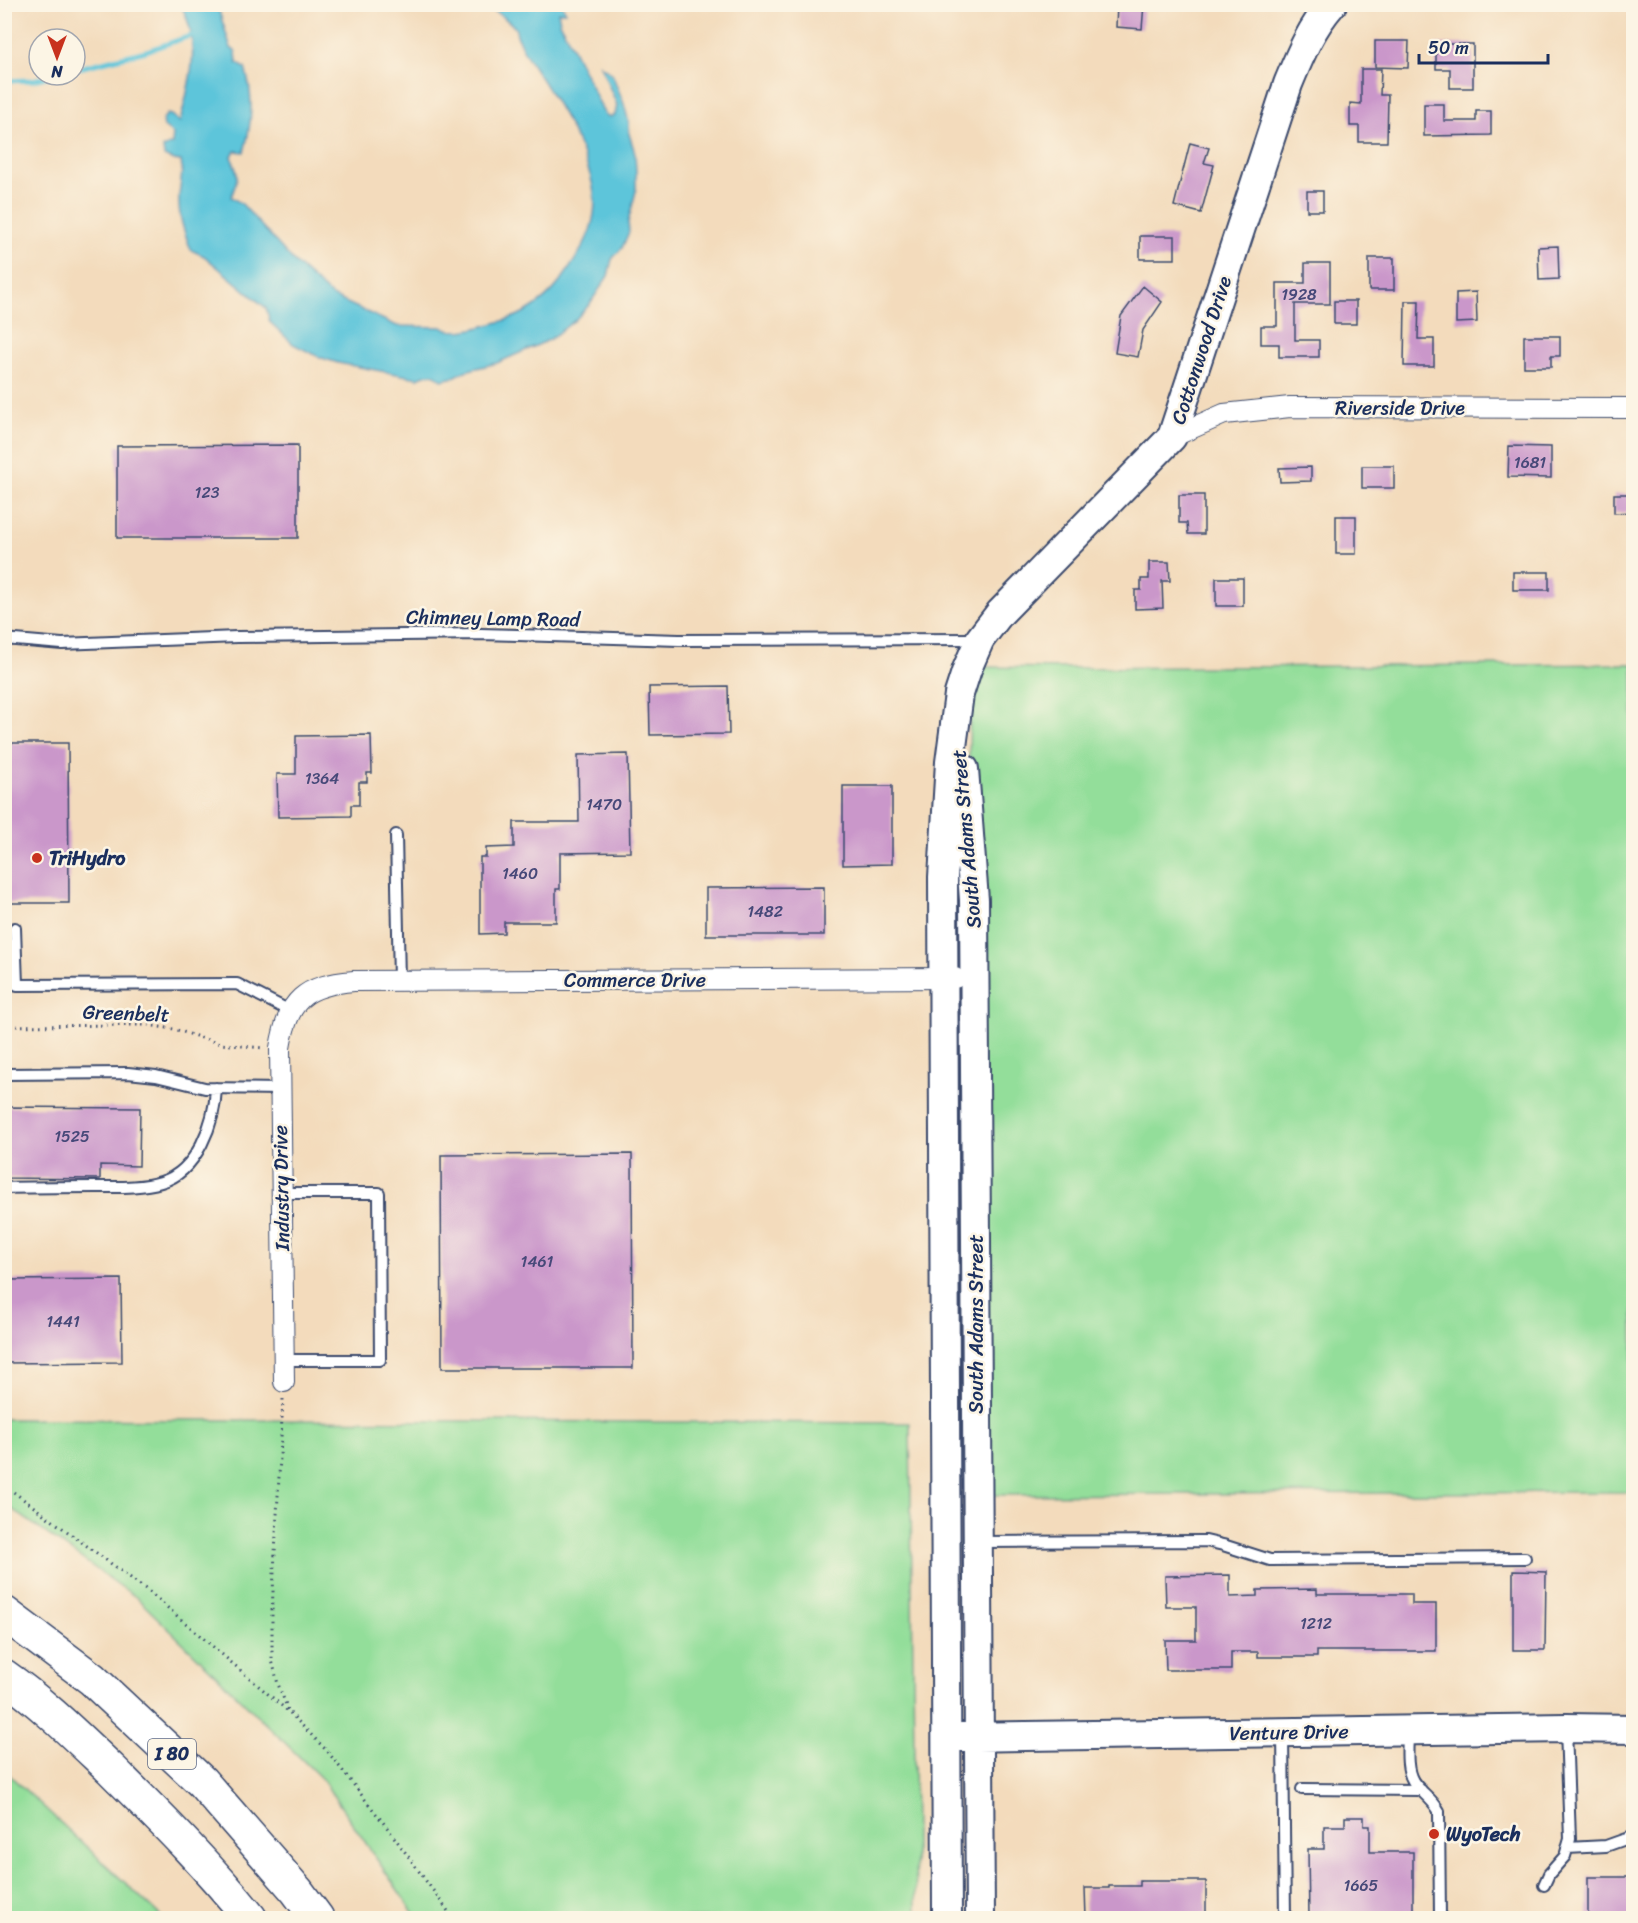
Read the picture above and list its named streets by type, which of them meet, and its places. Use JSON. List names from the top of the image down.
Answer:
{
  "streets": {
    "highway": ["I 80"],
    "street": [
      "Cottonwood Drive",
      "Riverside Drive",
      "South Adams Street",
      "Commerce Drive",
      "Industry Drive",
      "Venture Drive"
    ],
    "lane": ["Chimney Lamp Road"],
    "path": ["Greenbelt"]
  },
  "crossings": [
    ["Cottonwood Drive", "Riverside Drive"],
    ["Cottonwood Drive", "Chimney Lamp Road"],
    ["Cottonwood Drive", "South Adams Street"],
    ["Chimney Lamp Road", "South Adams Street"],
    ["South Adams Street", "Commerce Drive"],
    ["South Adams Street", "Venture Drive"],
    ["Commerce Drive", "Industry Drive"],
    ["Greenbelt", "Industry Drive"]
  ],
  "places": ["TriHydro", "WyoTech"],
  "house_numbers": [
    "1928",
    "1681",
    "123",
    "1364",
    "1470",
    "1460",
    "1482",
    "1525",
    "1461",
    "1441",
    "1212",
    "1665"
  ],
  "scale_bar": "50 m",
  "north": "bottom"
}
